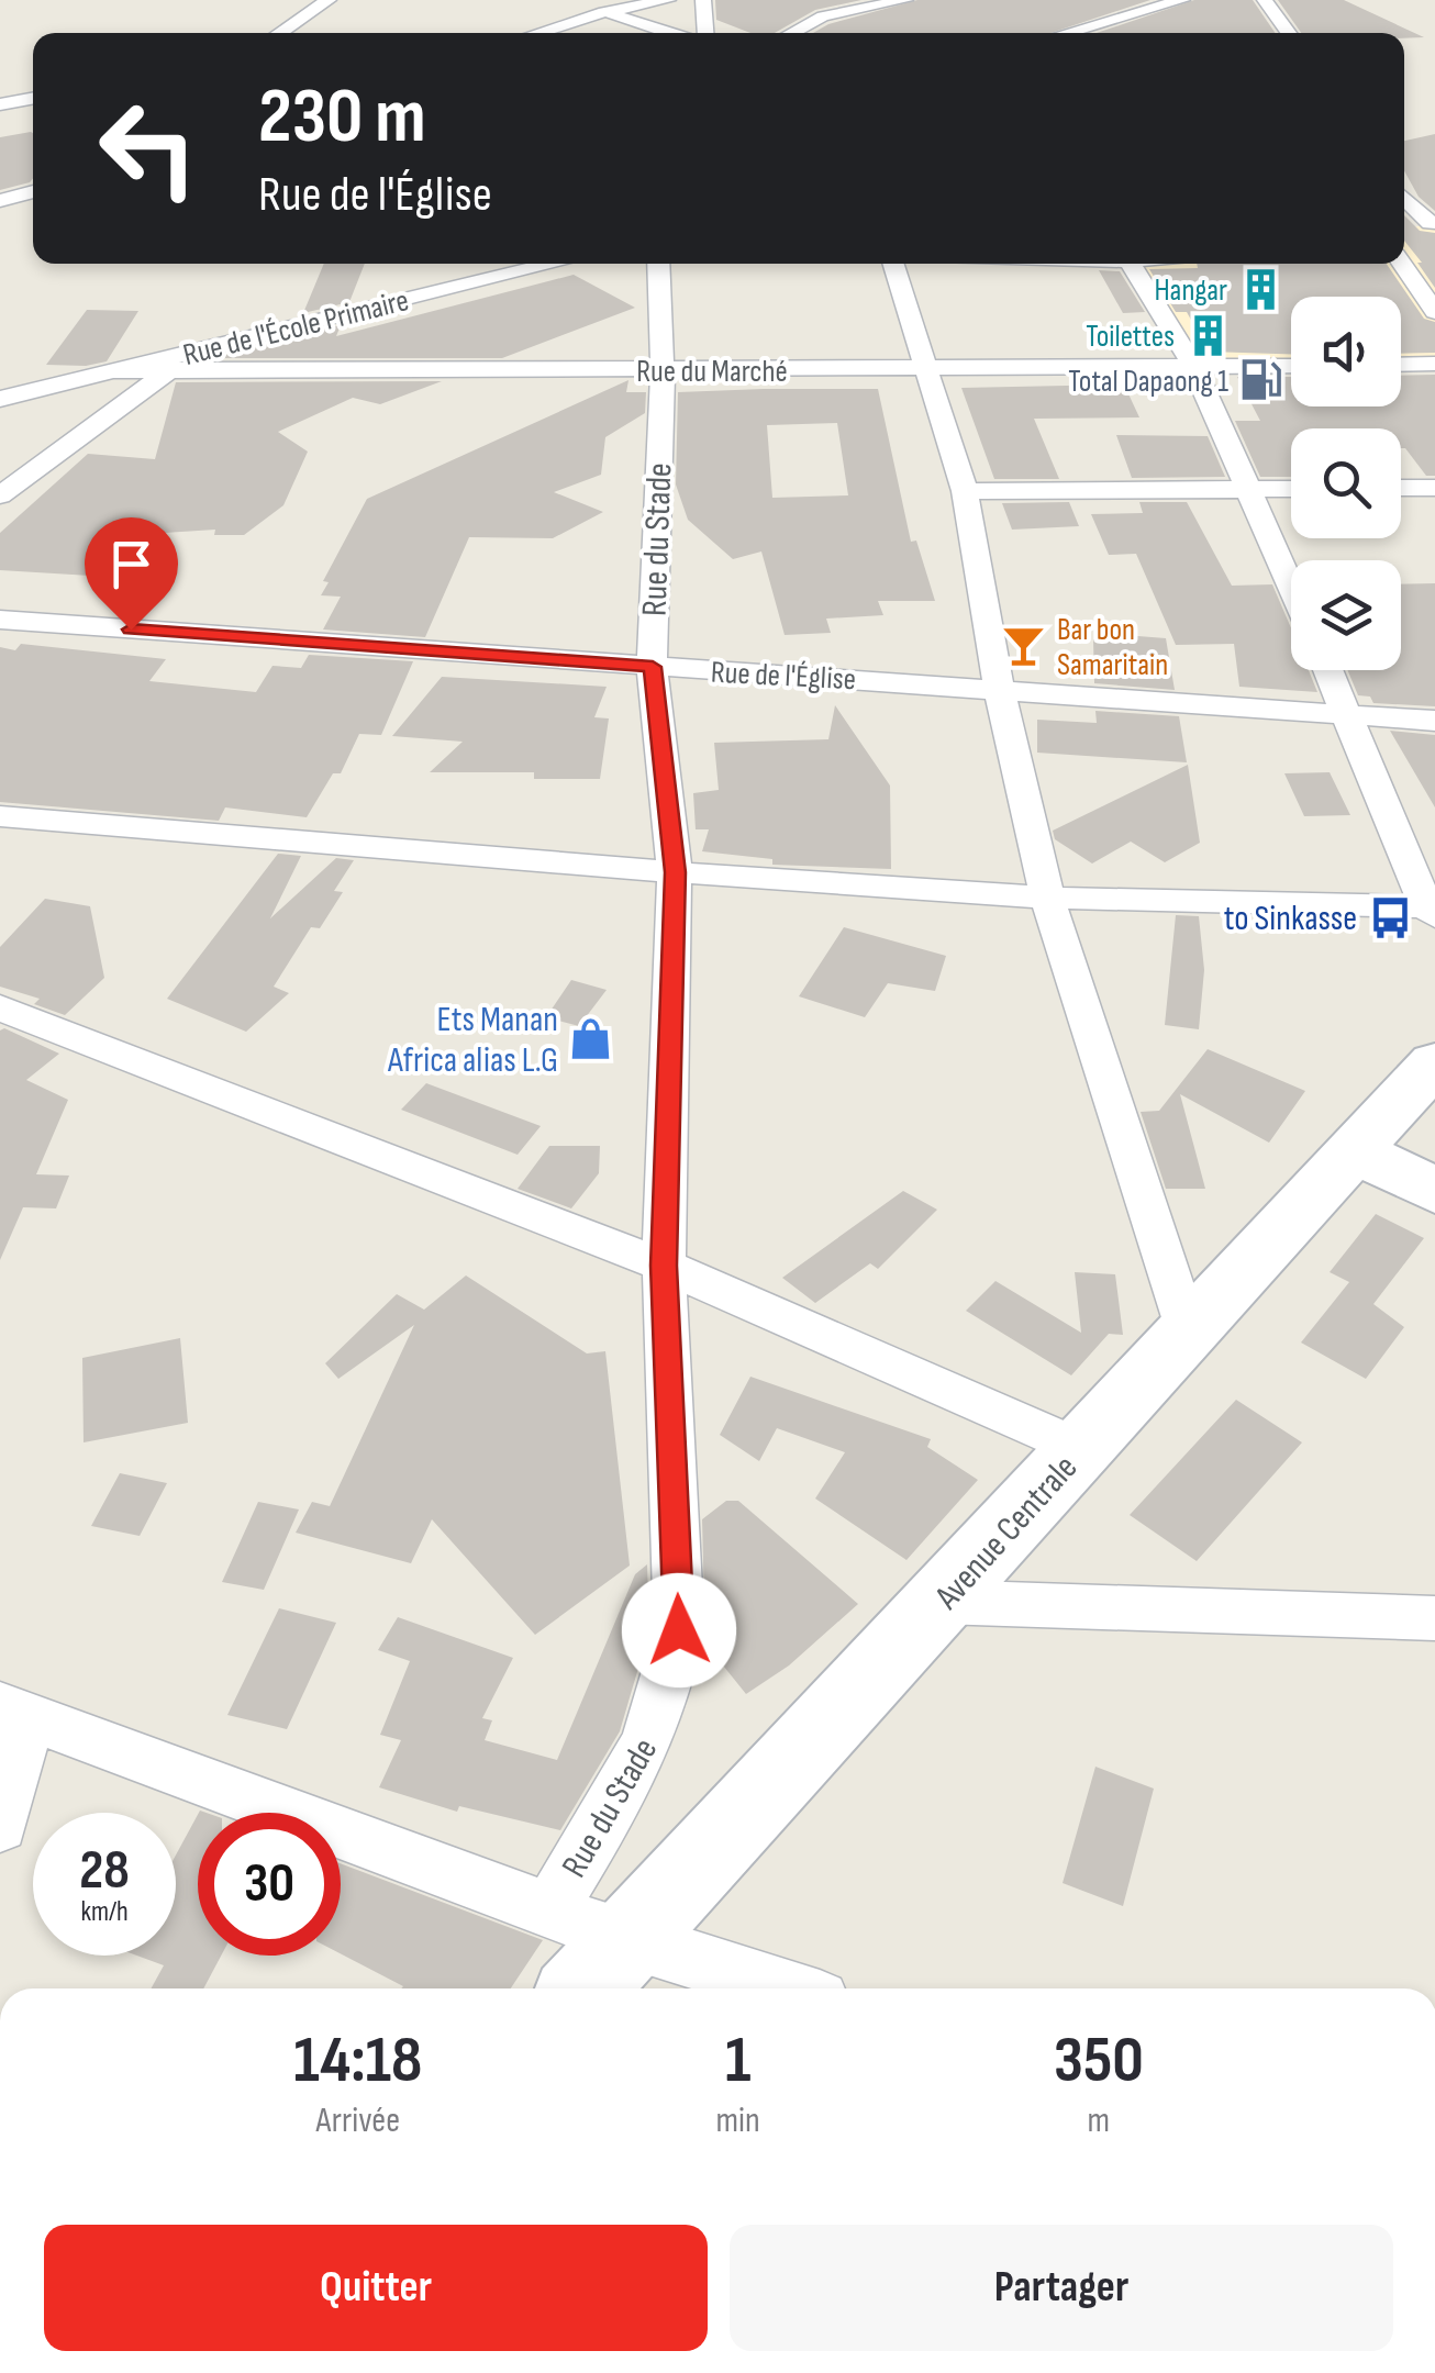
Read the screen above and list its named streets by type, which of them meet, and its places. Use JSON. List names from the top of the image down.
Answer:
{
  "streets": {
    "main road": ["Avenue Centrale"],
    "street": [
      "Rue de l'École Primaire",
      "Rue du Marché",
      "Rue du Stade",
      "Rue de l'Église"
    ]
  },
  "crossings": [
    ["Rue de l'École Primaire", "Rue du Marché"],
    ["Rue du Marché", "Rue du Stade"],
    ["Rue du Stade", "Rue de l'Église"]
  ],
  "places": {
    "building": ["Hangar", "Toilettes"],
    "fuel station": ["Total Dapaong 1"],
    "bar": ["Bar bon Samaritain"],
    "bus stop": ["to Sinkasse"],
    "shop": ["Ets Manan Africa alias L.G"]
  },
  "page": {
    "turn": ["230 m", "Rue de l'Église"],
    "speed": "28 km/h",
    "limit": "30",
    "eta": [
      "14:18",
      "Arrivée",
      "1",
      "min",
      "350",
      "m"
    ],
    "buttons": ["Quitter", "Partager"]
  }
}
